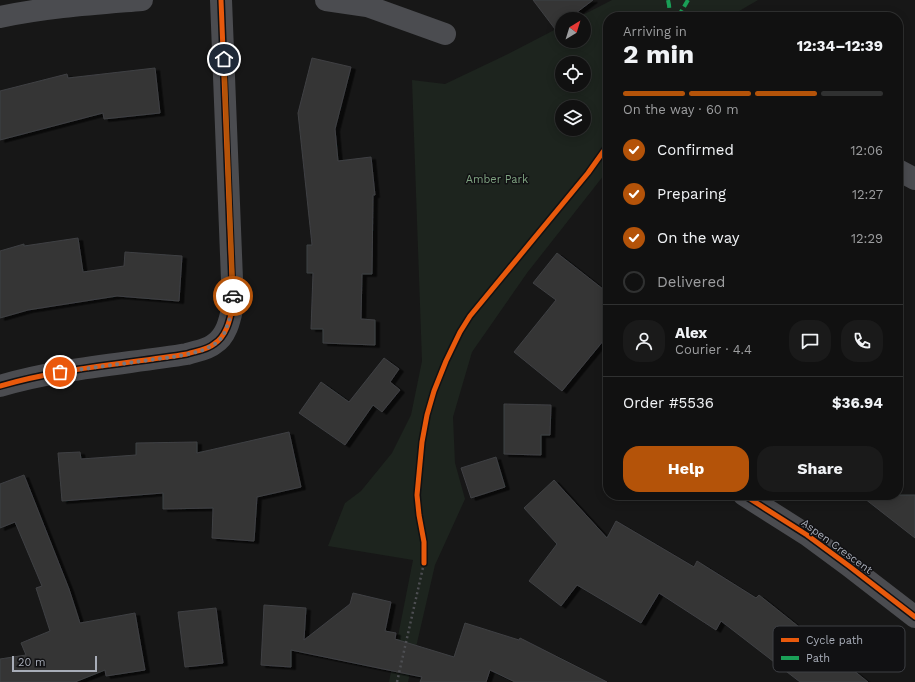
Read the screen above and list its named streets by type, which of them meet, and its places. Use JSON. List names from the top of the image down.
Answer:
{
  "streets": {
    "street": ["Aspen Crescent"]
  },
  "parks": ["Amber Park"],
  "legend": ["Cycle path", "Path"],
  "scale_bar": "20 m",
  "north": "top right",
  "page": {
    "heading": ["2 min", "Arriving in", "12:34–12:39"],
    "panel": [
      "Alex",
      "Courier · 4.4",
      "Order #5536",
      "$36.94"
    ],
    "bar": "On the way · 60 m",
    "list": [
      ["Confirmed", "12:06"],
      ["Preparing", "12:27"],
      ["On the way", "12:29"],
      "Delivered"
    ],
    "buttons": ["Help", "Share"],
    "scale": "20 m"
  }
}
